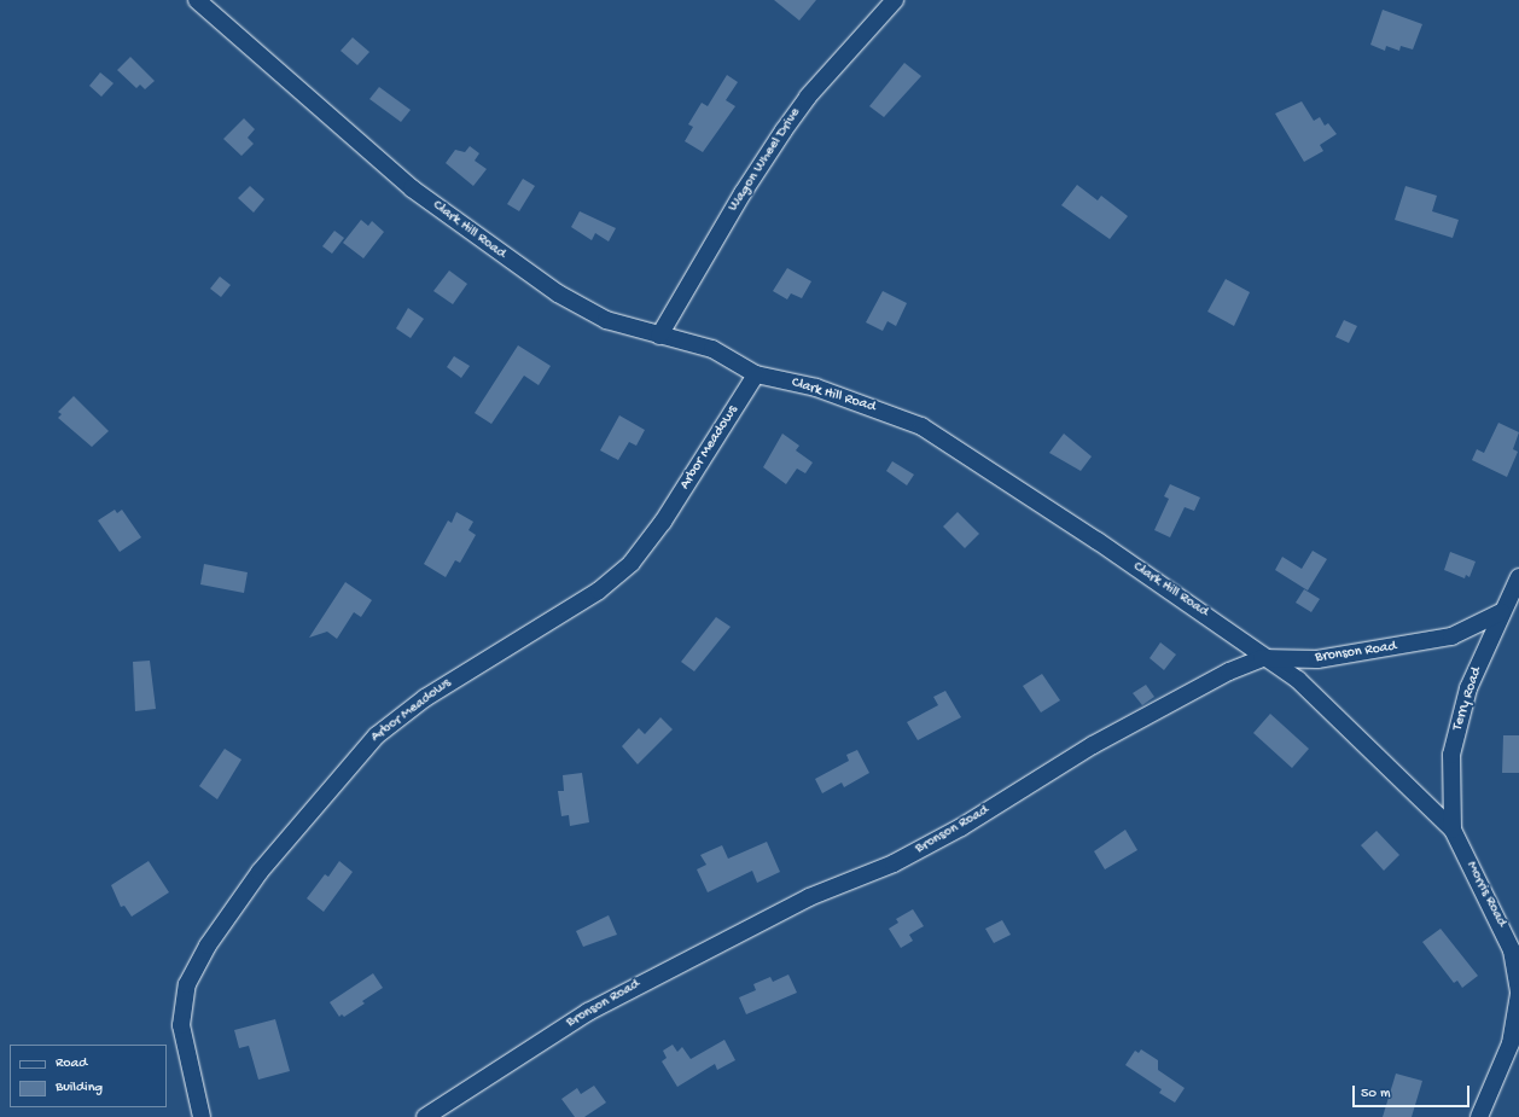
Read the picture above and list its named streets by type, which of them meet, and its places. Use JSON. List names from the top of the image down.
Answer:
{
  "streets": {
    "street": [
      "Wagon Wheel Drive",
      "Clark Hill Road",
      "Arbor Meadows",
      "Bronson Road",
      "Terry Road",
      "Morris Road"
    ]
  },
  "crossings": [
    ["Wagon Wheel Drive", "Clark Hill Road"],
    ["Clark Hill Road", "Arbor Meadows"],
    ["Clark Hill Road", "Bronson Road"],
    ["Clark Hill Road", "Terry Road"],
    ["Clark Hill Road", "Morris Road"],
    ["Bronson Road", "Terry Road"],
    ["Terry Road", "Morris Road"]
  ],
  "legend": ["Road", "Building"],
  "scale_bar": "50 m"
}
